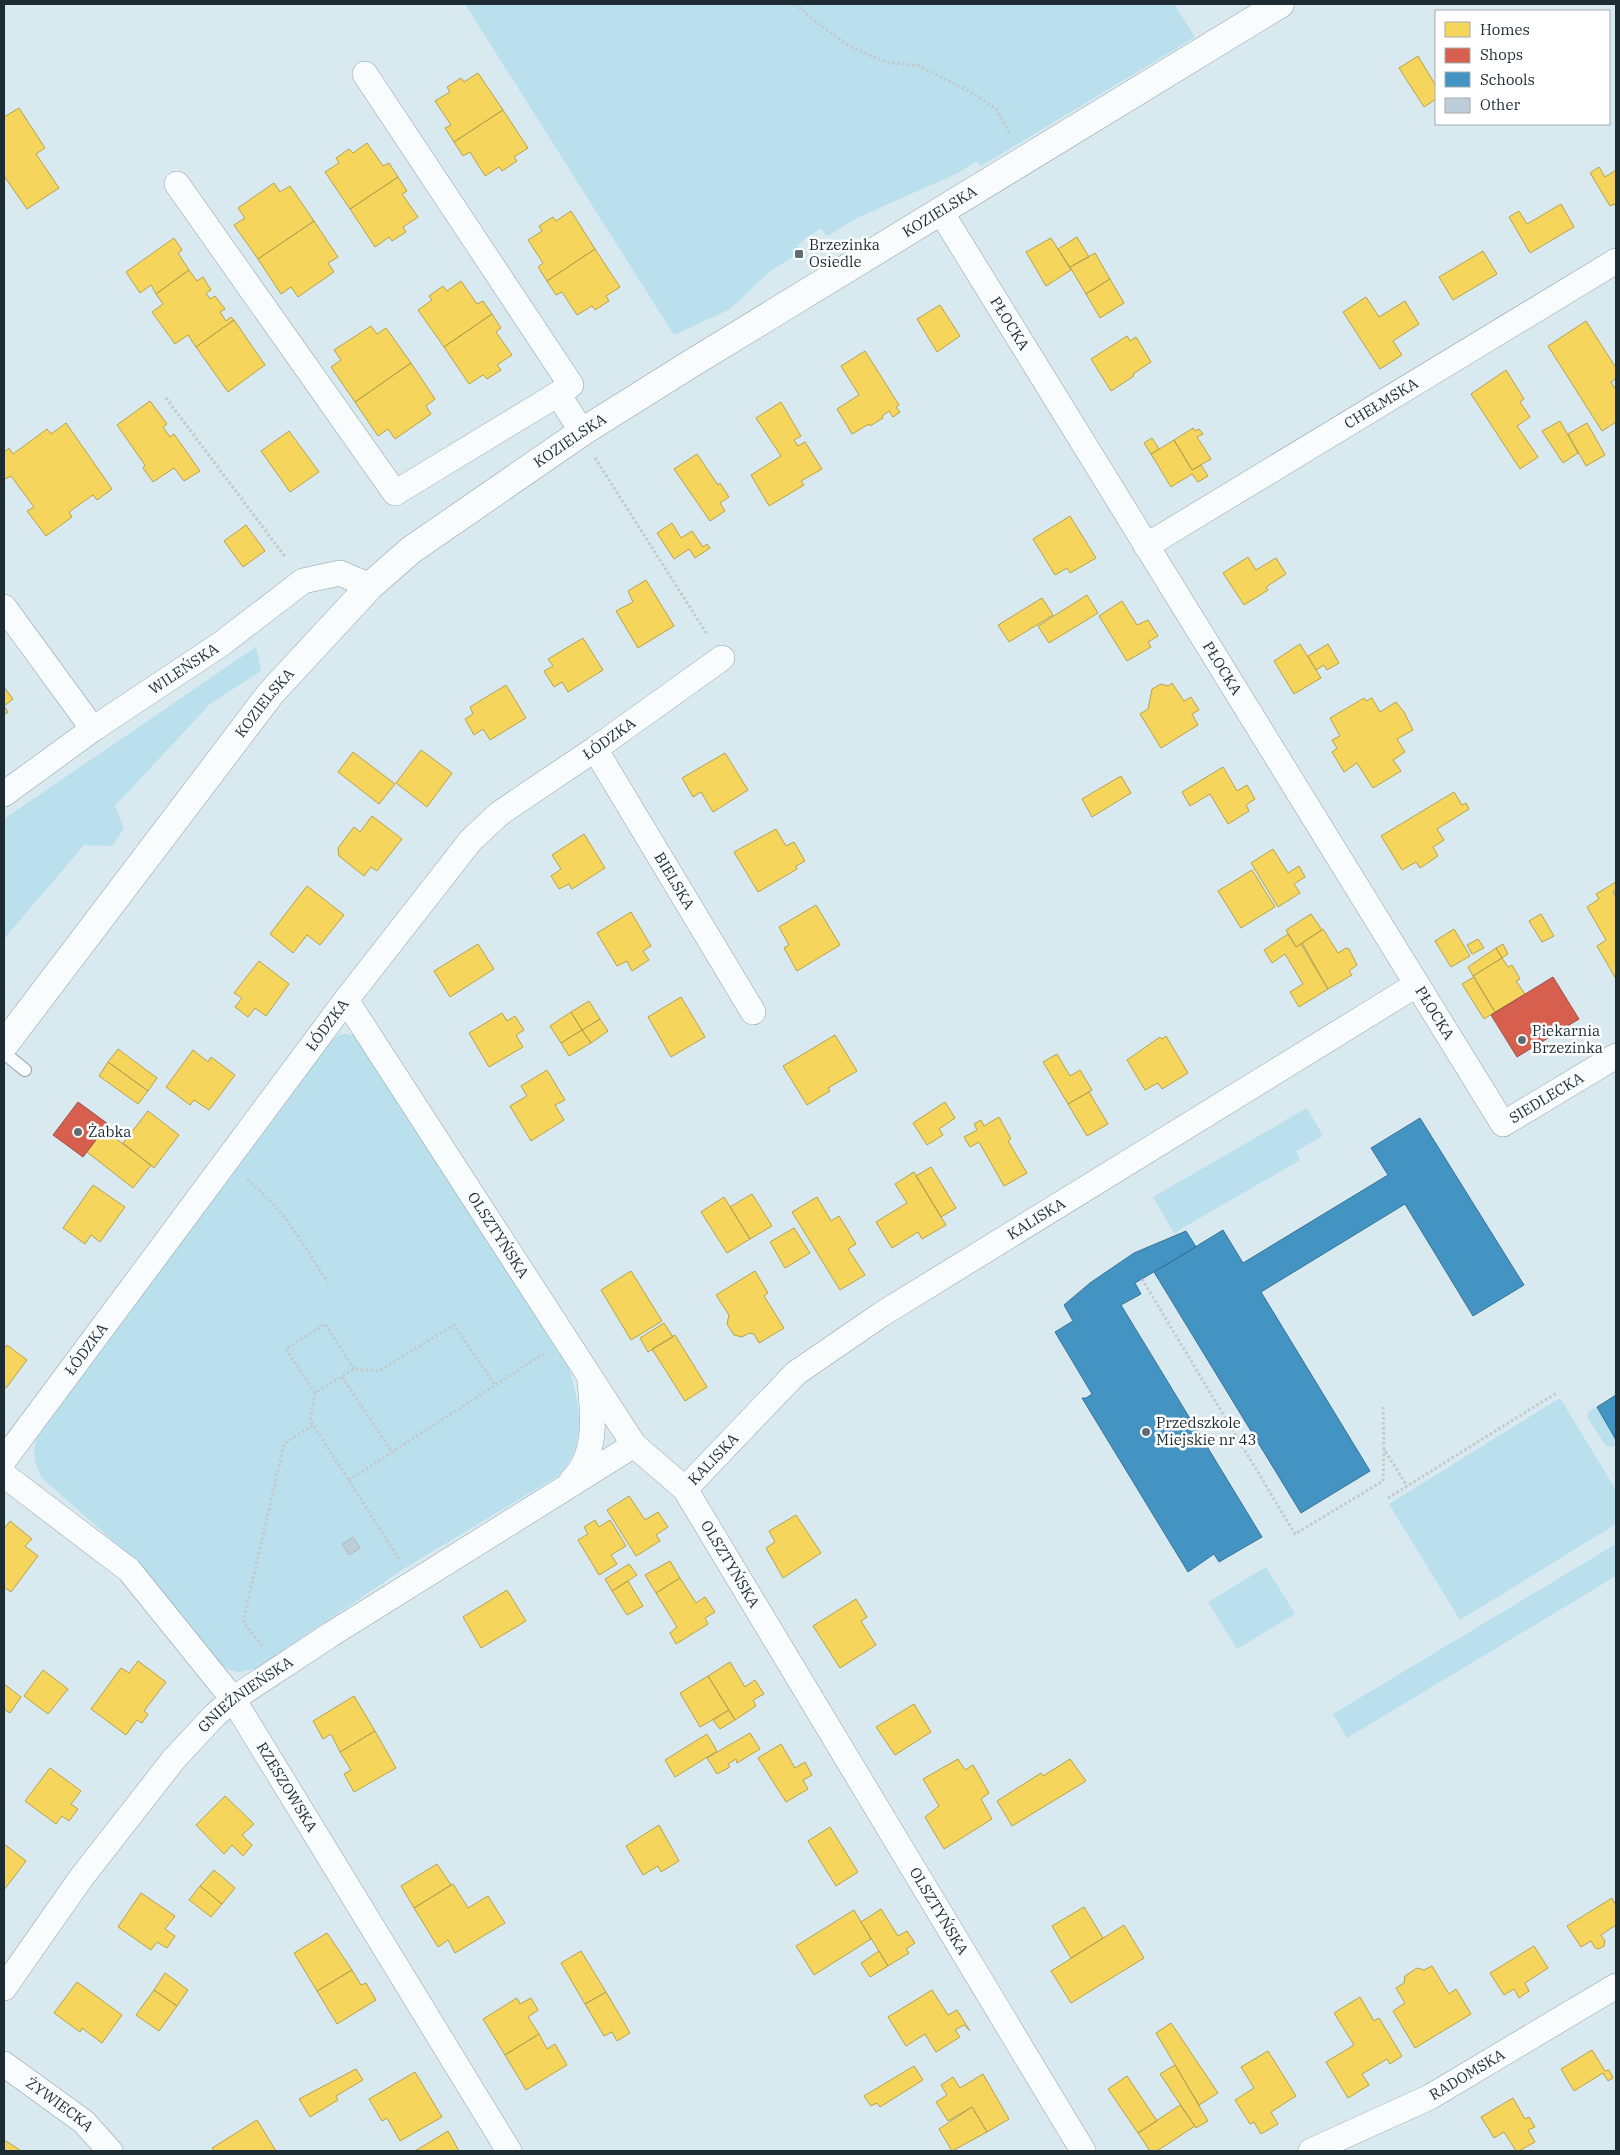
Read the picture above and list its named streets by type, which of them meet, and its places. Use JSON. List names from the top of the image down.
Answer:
{
  "streets": {
    "street": [
      "KOZIELSKA",
      "PŁOCKA",
      "CHEŁMSKA",
      "WILEŃSKA",
      "ŁÓDZKA",
      "BIELSKA",
      "SIEDLECKA",
      "KALISKA",
      "OLSZTYŃSKA",
      "GNIEŹNIEŃSKA",
      "RZESZOWSKA",
      "RADOMSKA",
      "ŻYWIECKA"
    ]
  },
  "crossings": [
    ["KOZIELSKA", "PŁOCKA"],
    ["KOZIELSKA", "WILEŃSKA"],
    ["PŁOCKA", "CHEŁMSKA"],
    ["PŁOCKA", "SIEDLECKA"],
    ["PŁOCKA", "KALISKA"],
    ["ŁÓDZKA", "BIELSKA"],
    ["ŁÓDZKA", "OLSZTYŃSKA"],
    ["KALISKA", "OLSZTYŃSKA"],
    ["OLSZTYŃSKA", "GNIEŹNIEŃSKA"],
    ["GNIEŹNIEŃSKA", "RZESZOWSKA"]
  ],
  "places": {
    "transit": ["Brzezinka Osiedle"],
    "other": ["Piekarnia Brzezinka", "Żabka", "Przedszkole Miejskie nr 43"]
  },
  "legend": [
    "Homes",
    "Shops",
    "Schools",
    "Other"
  ]
}
